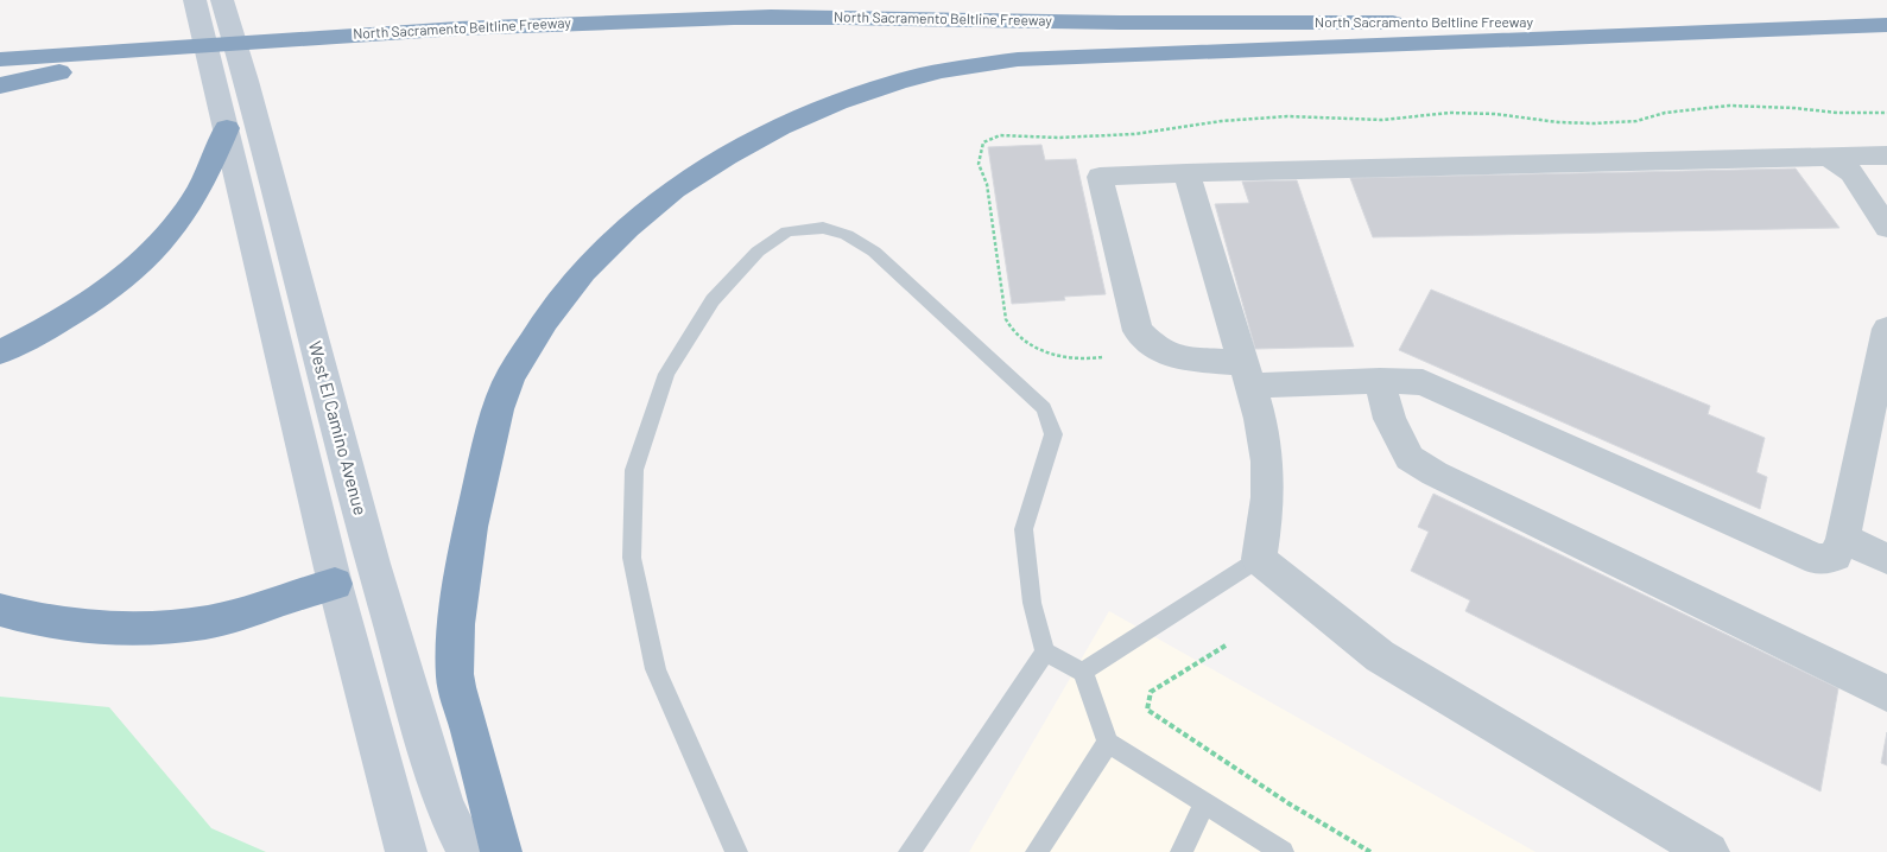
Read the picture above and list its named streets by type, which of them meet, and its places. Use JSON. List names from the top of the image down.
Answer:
{
  "streets": {
    "highway": ["North Sacramento Beltline Freeway"],
    "main road": ["West El Camino Avenue"]
  }
}
